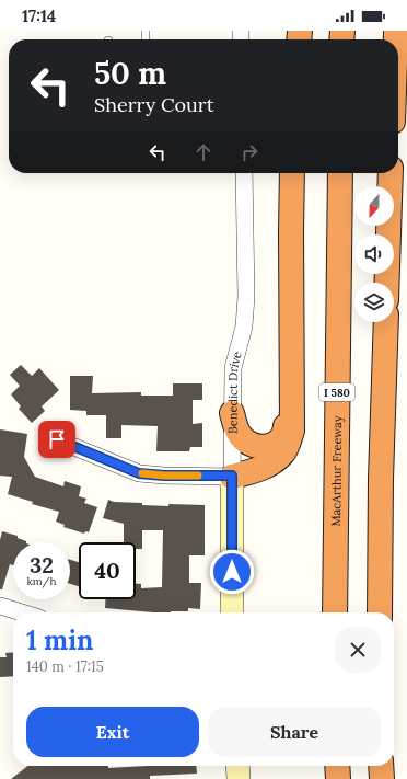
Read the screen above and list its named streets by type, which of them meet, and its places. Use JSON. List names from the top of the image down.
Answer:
{
  "streets": {
    "highway": ["I 580", "MacArthur Freeway"],
    "street": ["Benedict Drive"]
  },
  "north": "bottom",
  "page": {
    "status": "17:14",
    "turn": ["50 m", "Sherry Court"],
    "speed": "32 km/h",
    "limit": "40",
    "heading": ["1 min", "140 m · 17:15"],
    "buttons": ["Exit", "Share"]
  }
}
